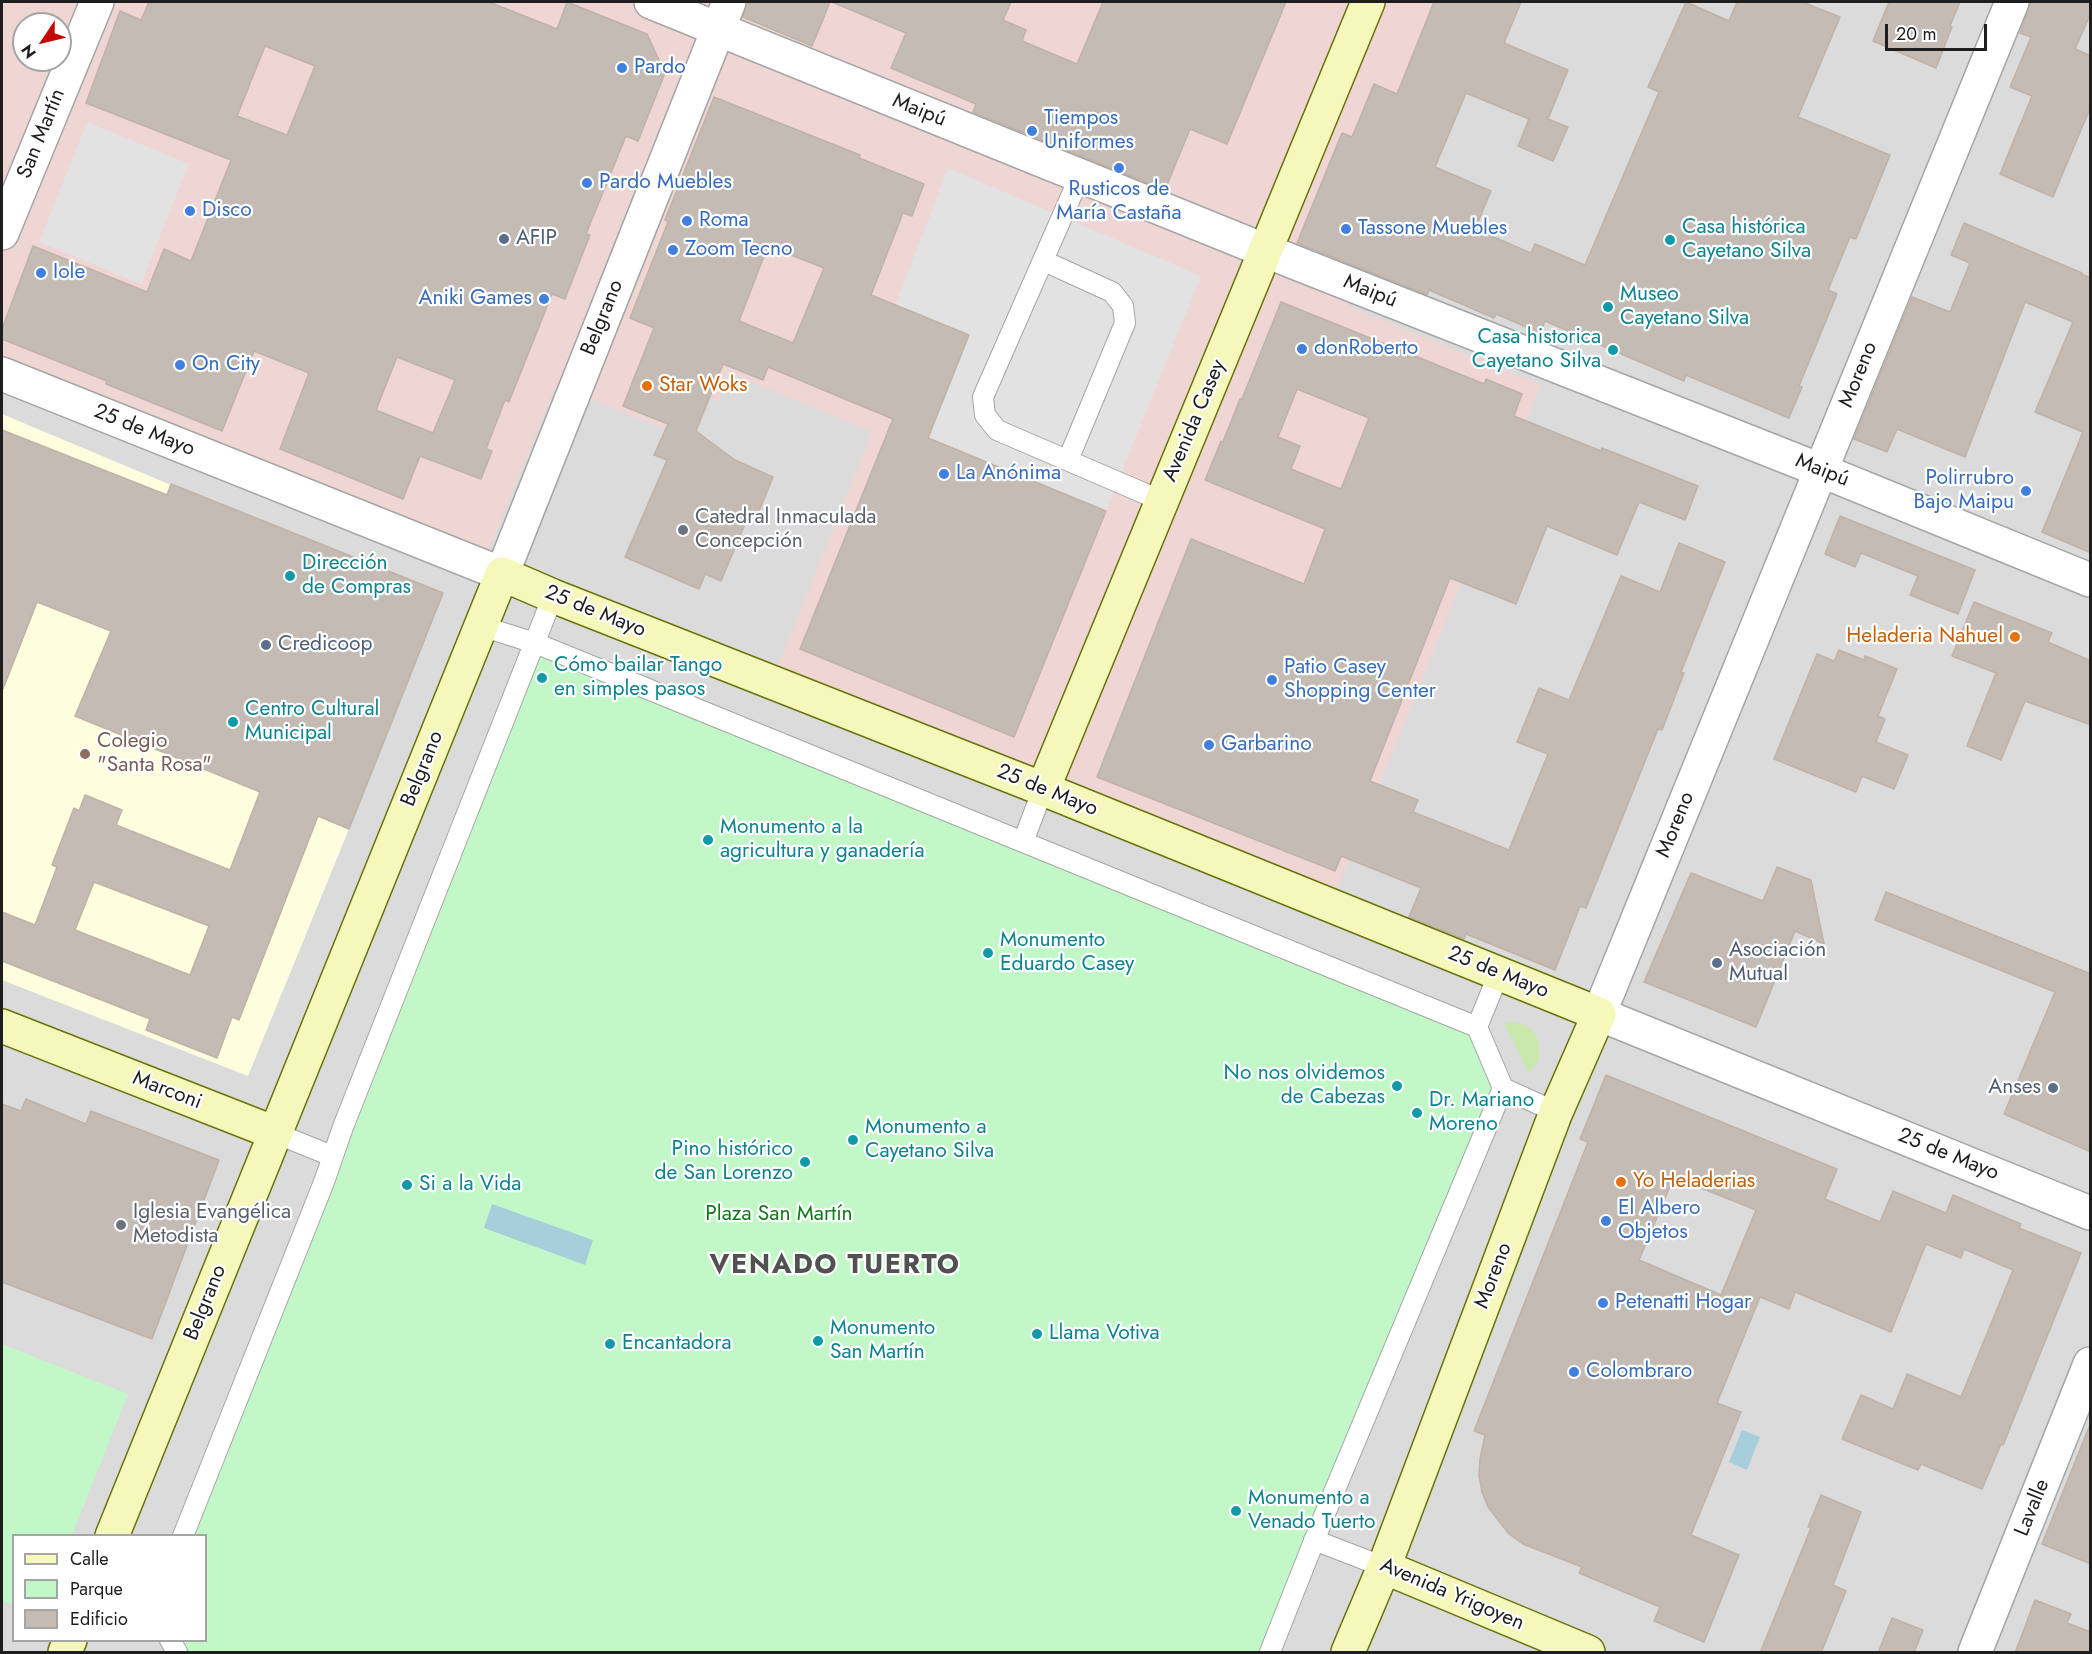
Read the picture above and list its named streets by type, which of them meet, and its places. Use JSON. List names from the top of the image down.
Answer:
{
  "streets": {
    "main road": [
      "Belgrano",
      "Moreno",
      "Avenida Casey",
      "25 de Mayo",
      "Marconi",
      "Avenida Yrigoyen"
    ],
    "street": ["Maipú", "San Martín", "Lavalle"]
  },
  "crossings": [
    ["Maipú", "Belgrano"],
    ["Maipú", "Moreno"],
    ["Maipú", "Avenida Casey"],
    ["Belgrano", "25 de Mayo"],
    ["Belgrano", "Marconi"],
    ["Moreno", "25 de Mayo"],
    ["Moreno", "Avenida Yrigoyen"],
    ["Avenida Casey", "25 de Mayo"]
  ],
  "districts": ["VENADO TUERTO"],
  "parks": ["Plaza San Martín"],
  "places": [
    "Pardo",
    "Tiempos Uniformes",
    "Rusticos de María Castaña",
    "Pardo Muebles",
    "Disco",
    "Roma",
    "Tassone Muebles",
    "AFIP",
    "Casa histórica Cayetano Silva",
    "Zoom Tecno",
    "Iole",
    "Aniki Games",
    "Museo Cayetano Silva",
    "donRoberto",
    "Casa historica Cayetano Silva",
    "On City",
    "Star Woks",
    "La Anónima",
    "Polirrubro Bajo Maipu",
    "Catedral Inmaculada Concepción",
    "Dirección de Compras",
    "Heladeria Nahuel",
    "Credicoop",
    "Cómo bailar Tango en simples pasos",
    "Patio Casey Shopping Center",
    "Centro Cultural Municipal",
    "Garbarino",
    "Colegio \"Santa Rosa\"",
    "Monumento a la agricultura y ganadería",
    "Monumento Eduardo Casey",
    "Asociación Mutual",
    "No nos olvidemos de Cabezas",
    "Anses",
    "Dr. Mariano Moreno",
    "Monumento a Cayetano Silva",
    "Pino histórico de San Lorenzo",
    "Yo Heladerias",
    "Si a la Vida",
    "El Albero Objetos",
    "Iglesia Evangélica Metodista",
    "Petenatti Hogar",
    "Llama Votiva",
    "Monumento San Martín",
    "Encantadora",
    "Colombraro",
    "Monumento a Venado Tuerto"
  ],
  "legend": ["Calle", "Parque", "Edificio"],
  "scale_bar": "20 m",
  "north": "bottom left"
}
